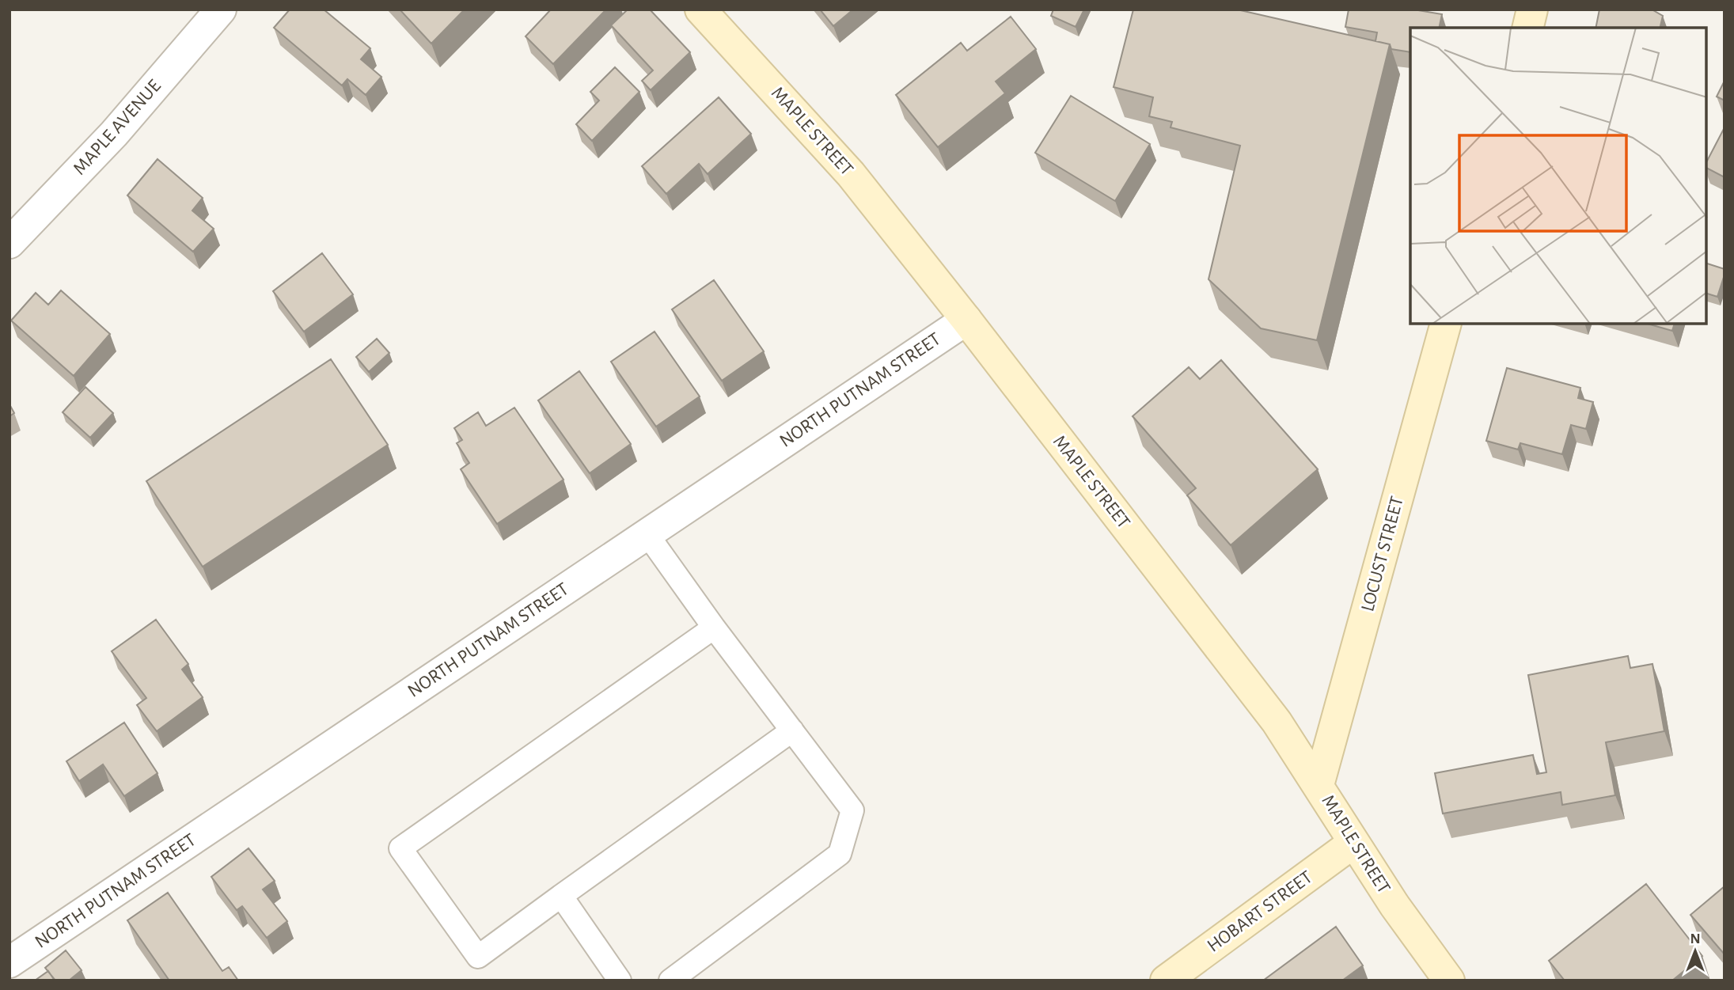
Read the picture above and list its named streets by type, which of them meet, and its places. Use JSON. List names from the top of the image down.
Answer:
{
  "streets": {
    "main road": ["MAPLE STREET", "LOCUST STREET", "HOBART STREET"],
    "street": ["MAPLE AVENUE", "NORTH PUTNAM STREET"]
  },
  "crossings": [
    ["MAPLE STREET", "NORTH PUTNAM STREET"],
    ["MAPLE STREET", "LOCUST STREET"],
    ["MAPLE STREET", "HOBART STREET"]
  ],
  "north": "top"
}
